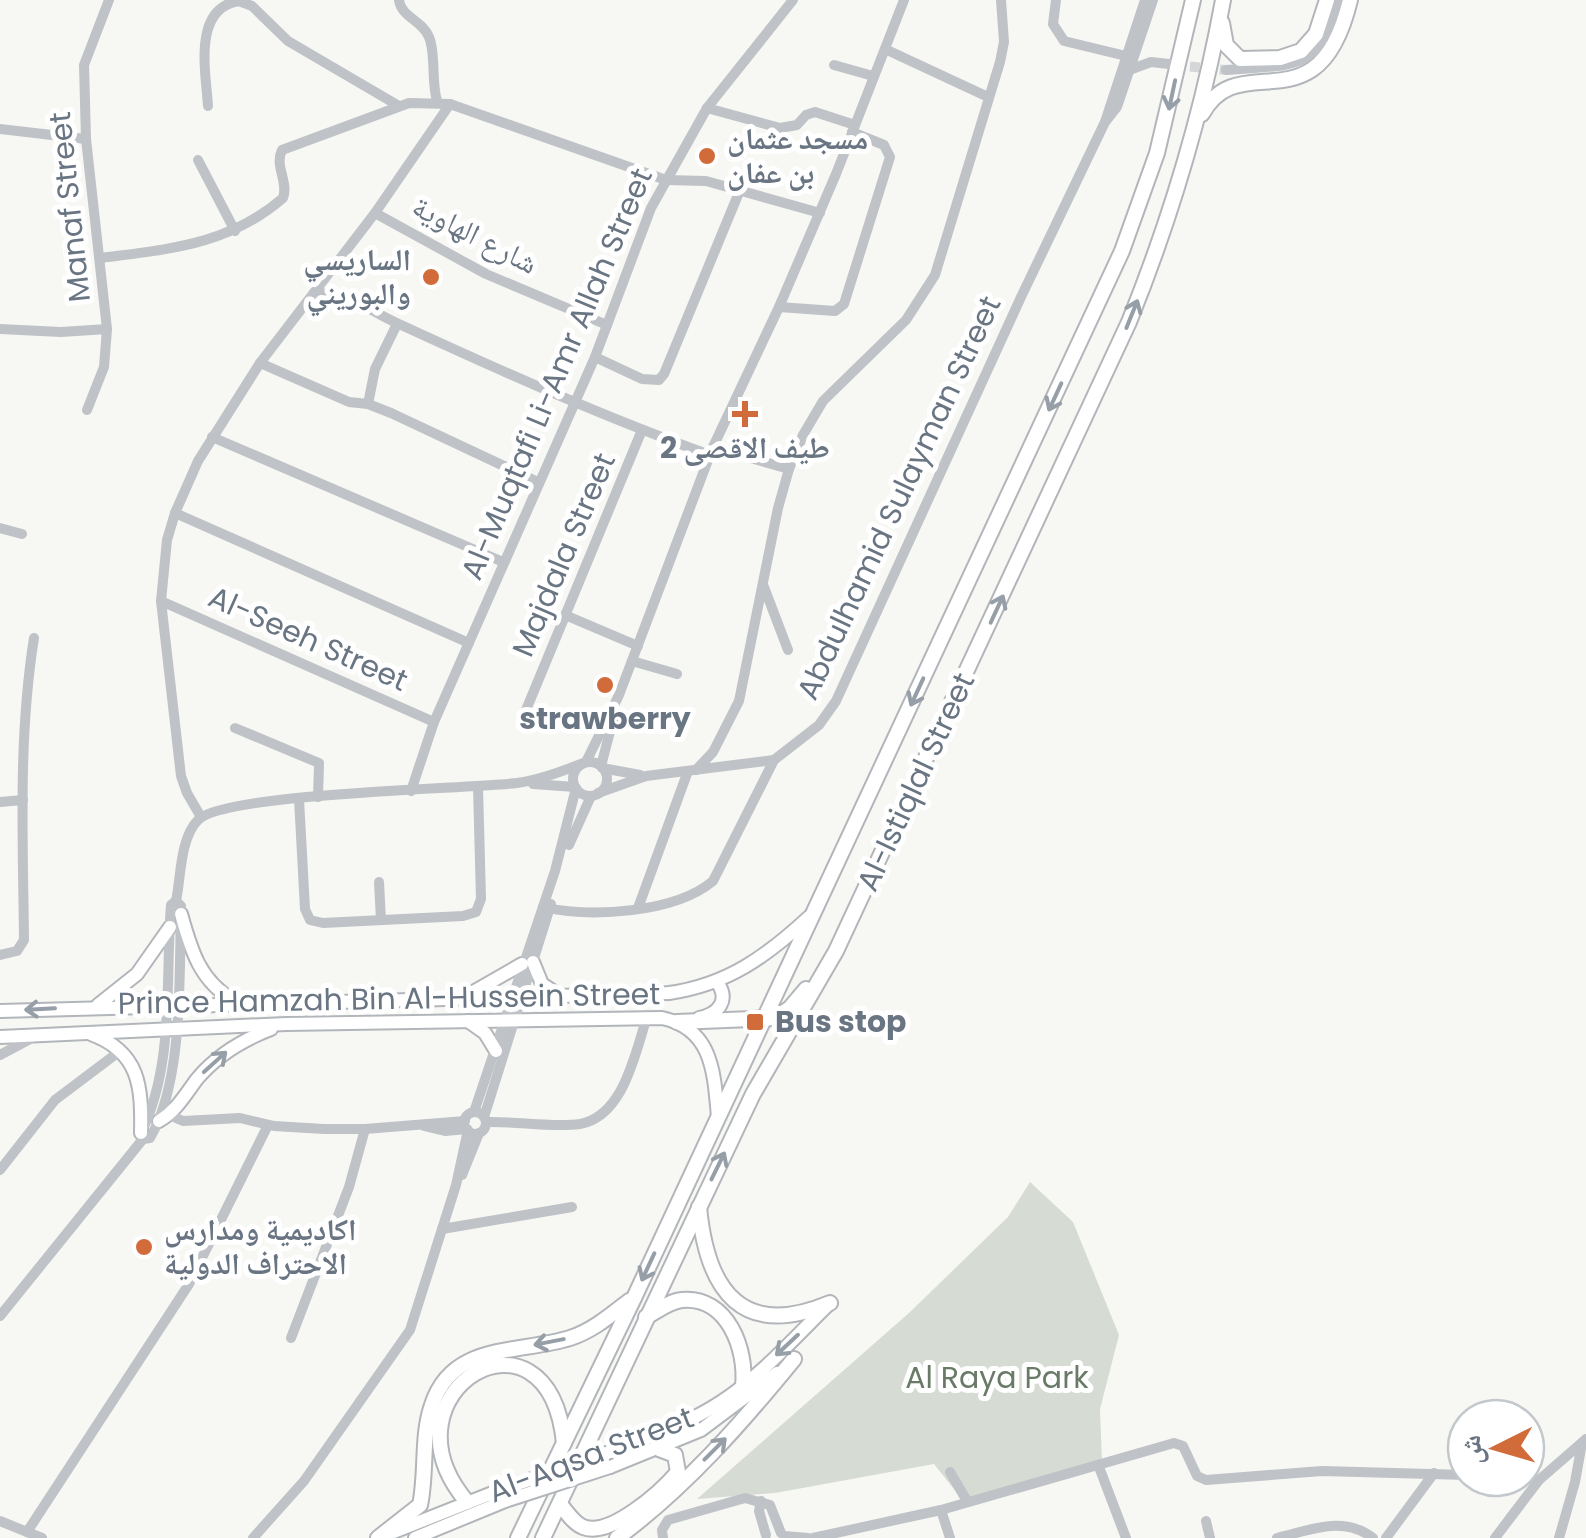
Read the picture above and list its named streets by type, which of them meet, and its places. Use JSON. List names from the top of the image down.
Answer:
{
  "streets": {
    "highway": ["Al-Istiqlal Street"],
    "main road": ["Prince Hamzah Bin Al-Hussein Street", "Al-Aqsa Street"],
    "street": [
      "Manaf Street",
      "شارع الهاوية",
      "Al-Muqtafi Li-Amr Allah Street",
      "Abdulhamid Sulayman Street",
      "Majdala Street",
      "Al-Seeh Street"
    ]
  },
  "crossings": [
    ["شارع الهاوية", "Al-Muqtafi Li-Amr Allah Street"],
    ["Al-Muqtafi Li-Amr Allah Street", "Al-Seeh Street"],
    ["Al-Istiqlal Street", "Prince Hamzah Bin Al-Hussein Street"]
  ],
  "parks": ["Al Raya Park"],
  "places": {
    "other": [
      "مسجد عثمان بن عفان",
      "الساريسي والبوريني",
      "strawberry",
      "اكاديمية ومدارس الاحتراف الدولية"
    ],
    "health": ["طيف الاقصى 2"],
    "transit": ["Bus stop"]
  },
  "north": "left"
}
